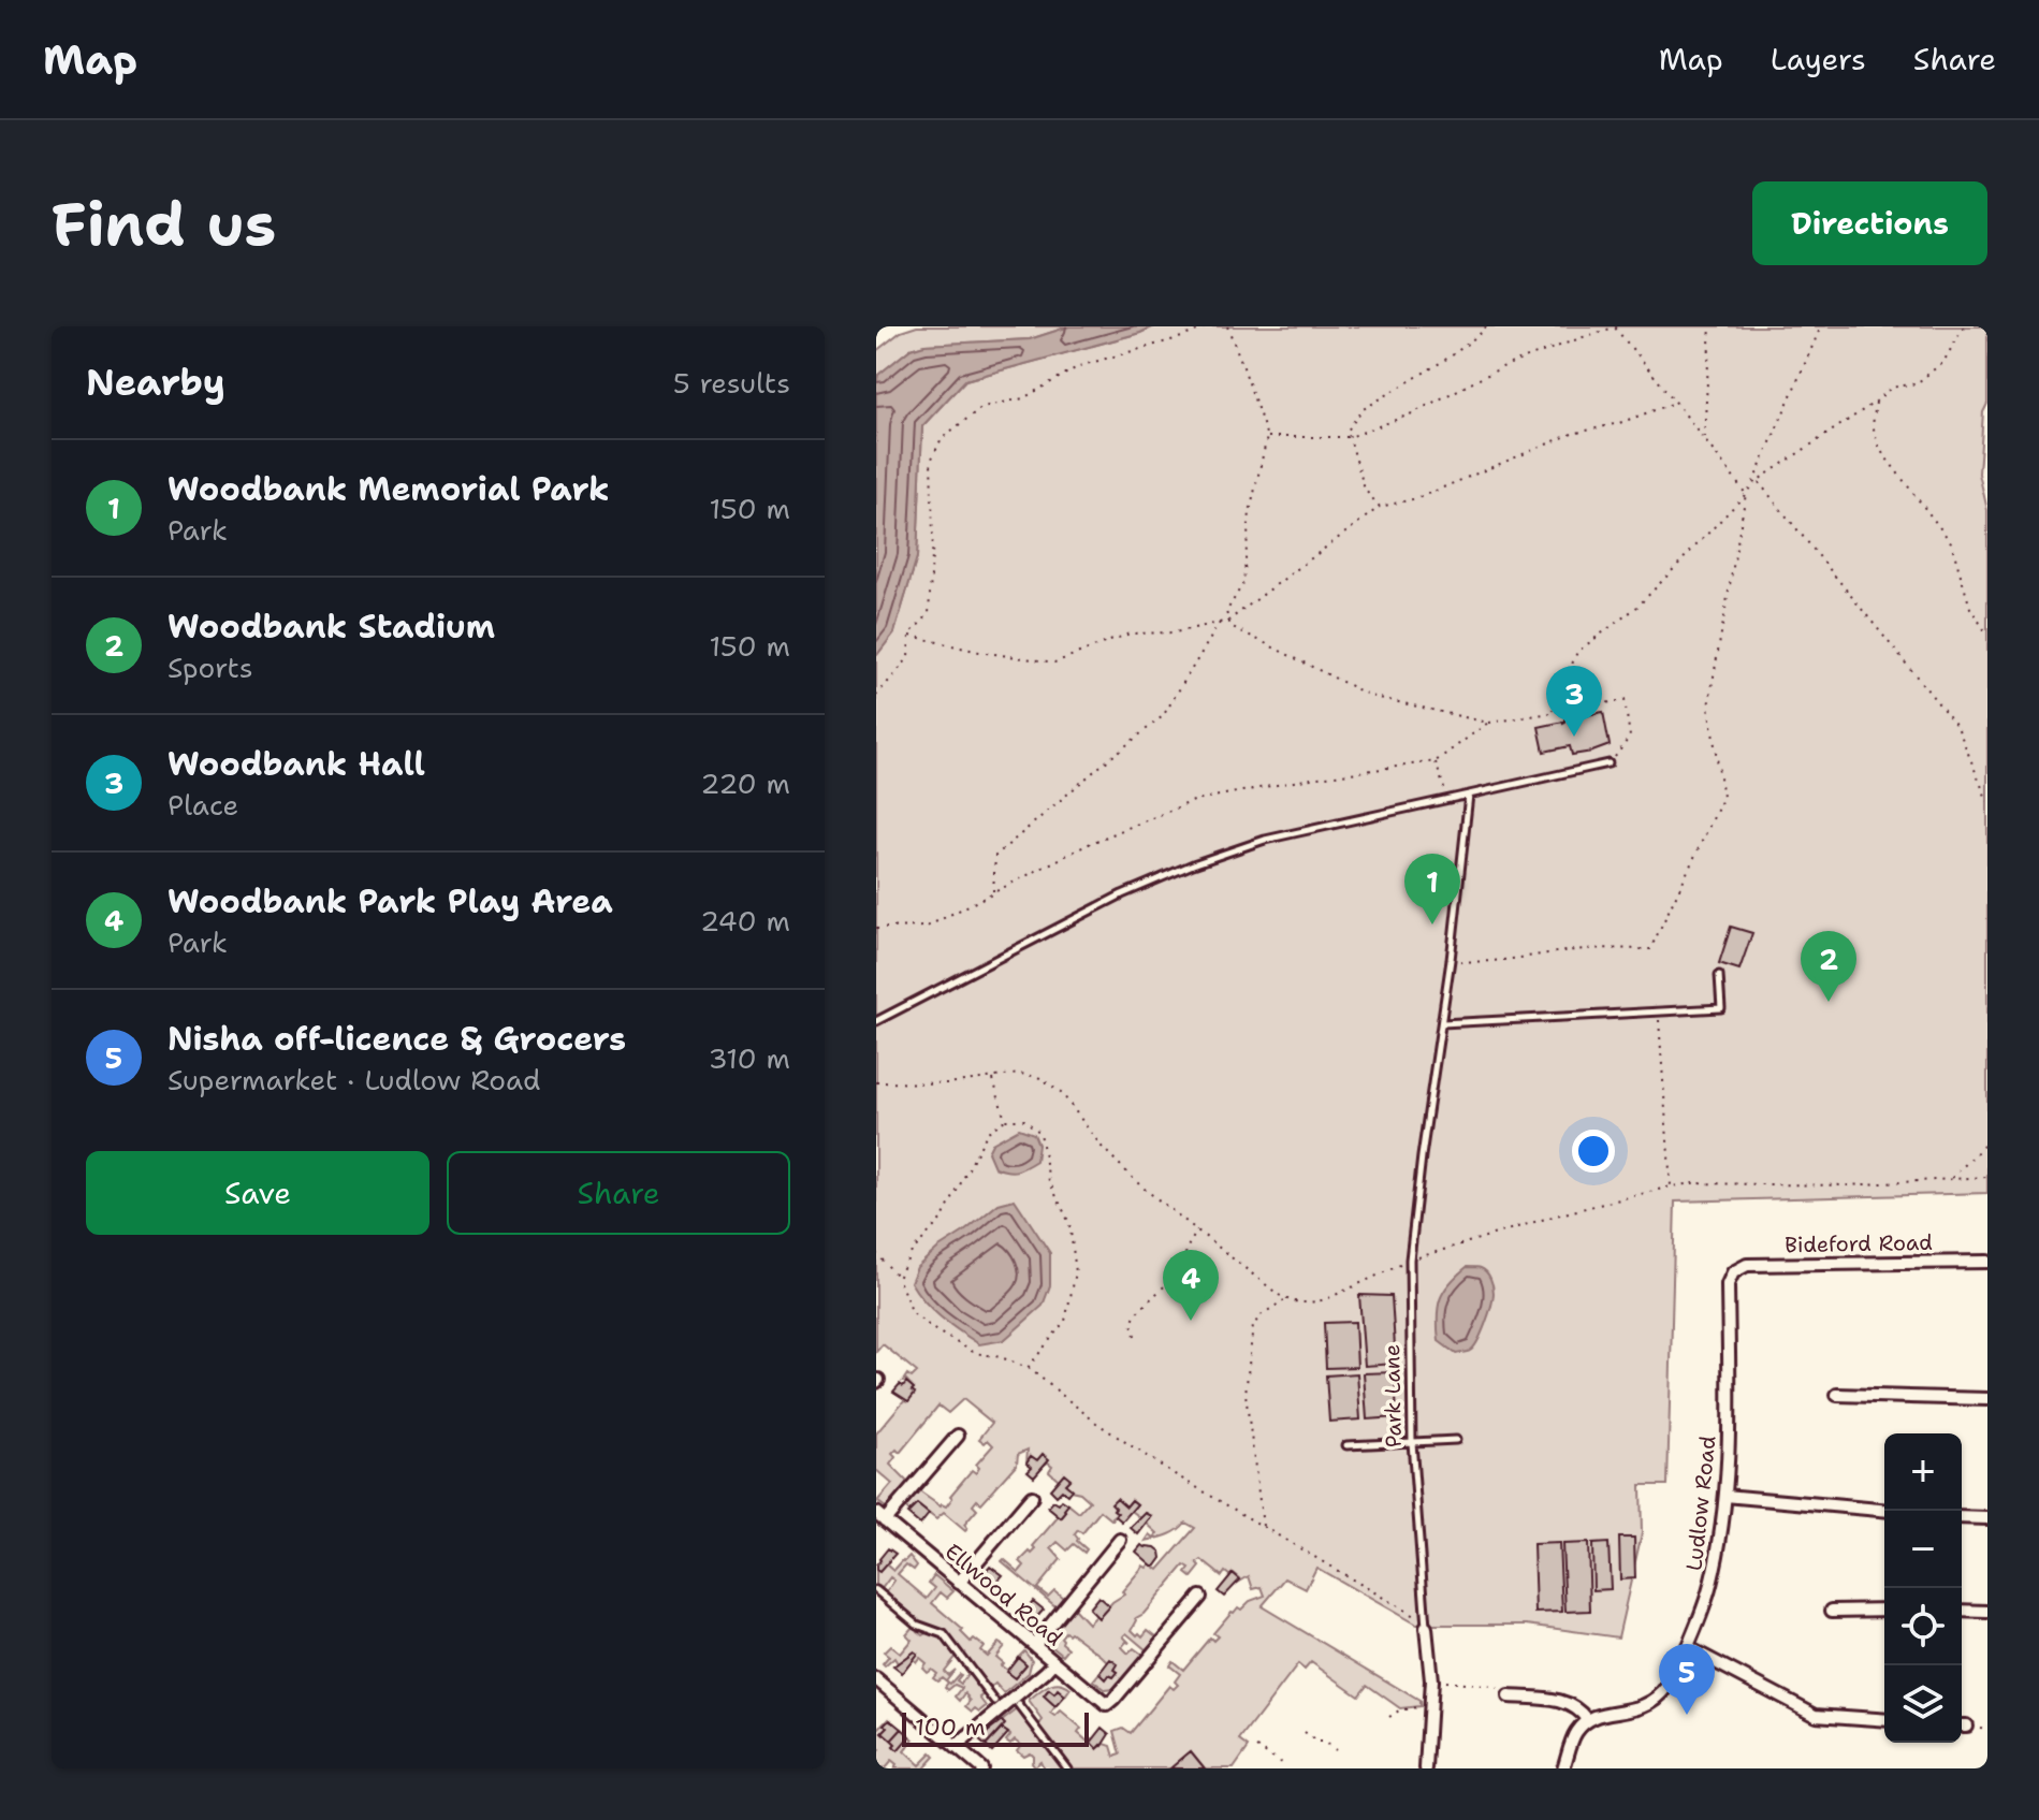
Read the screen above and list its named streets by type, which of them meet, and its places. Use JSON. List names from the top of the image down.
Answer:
{
  "streets": {
    "street": [
      "Bideford Road",
      "Park Lane",
      "Ludlow Road",
      "Ellwood Road"
    ]
  },
  "crossings": [
    ["Bideford Road", "Ludlow Road"]
  ],
  "scale_bar": "100 m",
  "page": {
    "header": "Map",
    "nav": ["Map", "Layers", "Share"],
    "buttons": [
      "Directions",
      ["Save", "Share"]
    ],
    "title": "Find us",
    "heading": ["Nearby", "5 results"],
    "list": [
      {
        "mark": "1",
        "name": "Woodbank Memorial Park",
        "note": "Park",
        "value": "150 m"
      },
      {
        "mark": "2",
        "name": "Woodbank Stadium",
        "note": "Sports",
        "value": "150 m"
      },
      {
        "mark": "3",
        "name": "Woodbank Hall",
        "note": "Place",
        "value": "220 m"
      },
      {
        "mark": "4",
        "name": "Woodbank Park Play Area",
        "note": "Park",
        "value": "240 m"
      },
      {
        "mark": "5",
        "name": "Nisha off-licence & Grocers",
        "note": "Supermarket · Ludlow Road",
        "value": "310 m"
      }
    ],
    "pins": [
      "3",
      "1",
      "2",
      "4",
      "5"
    ],
    "map_buttons": ["+", "−"],
    "scale": "100 m"
  }
}
